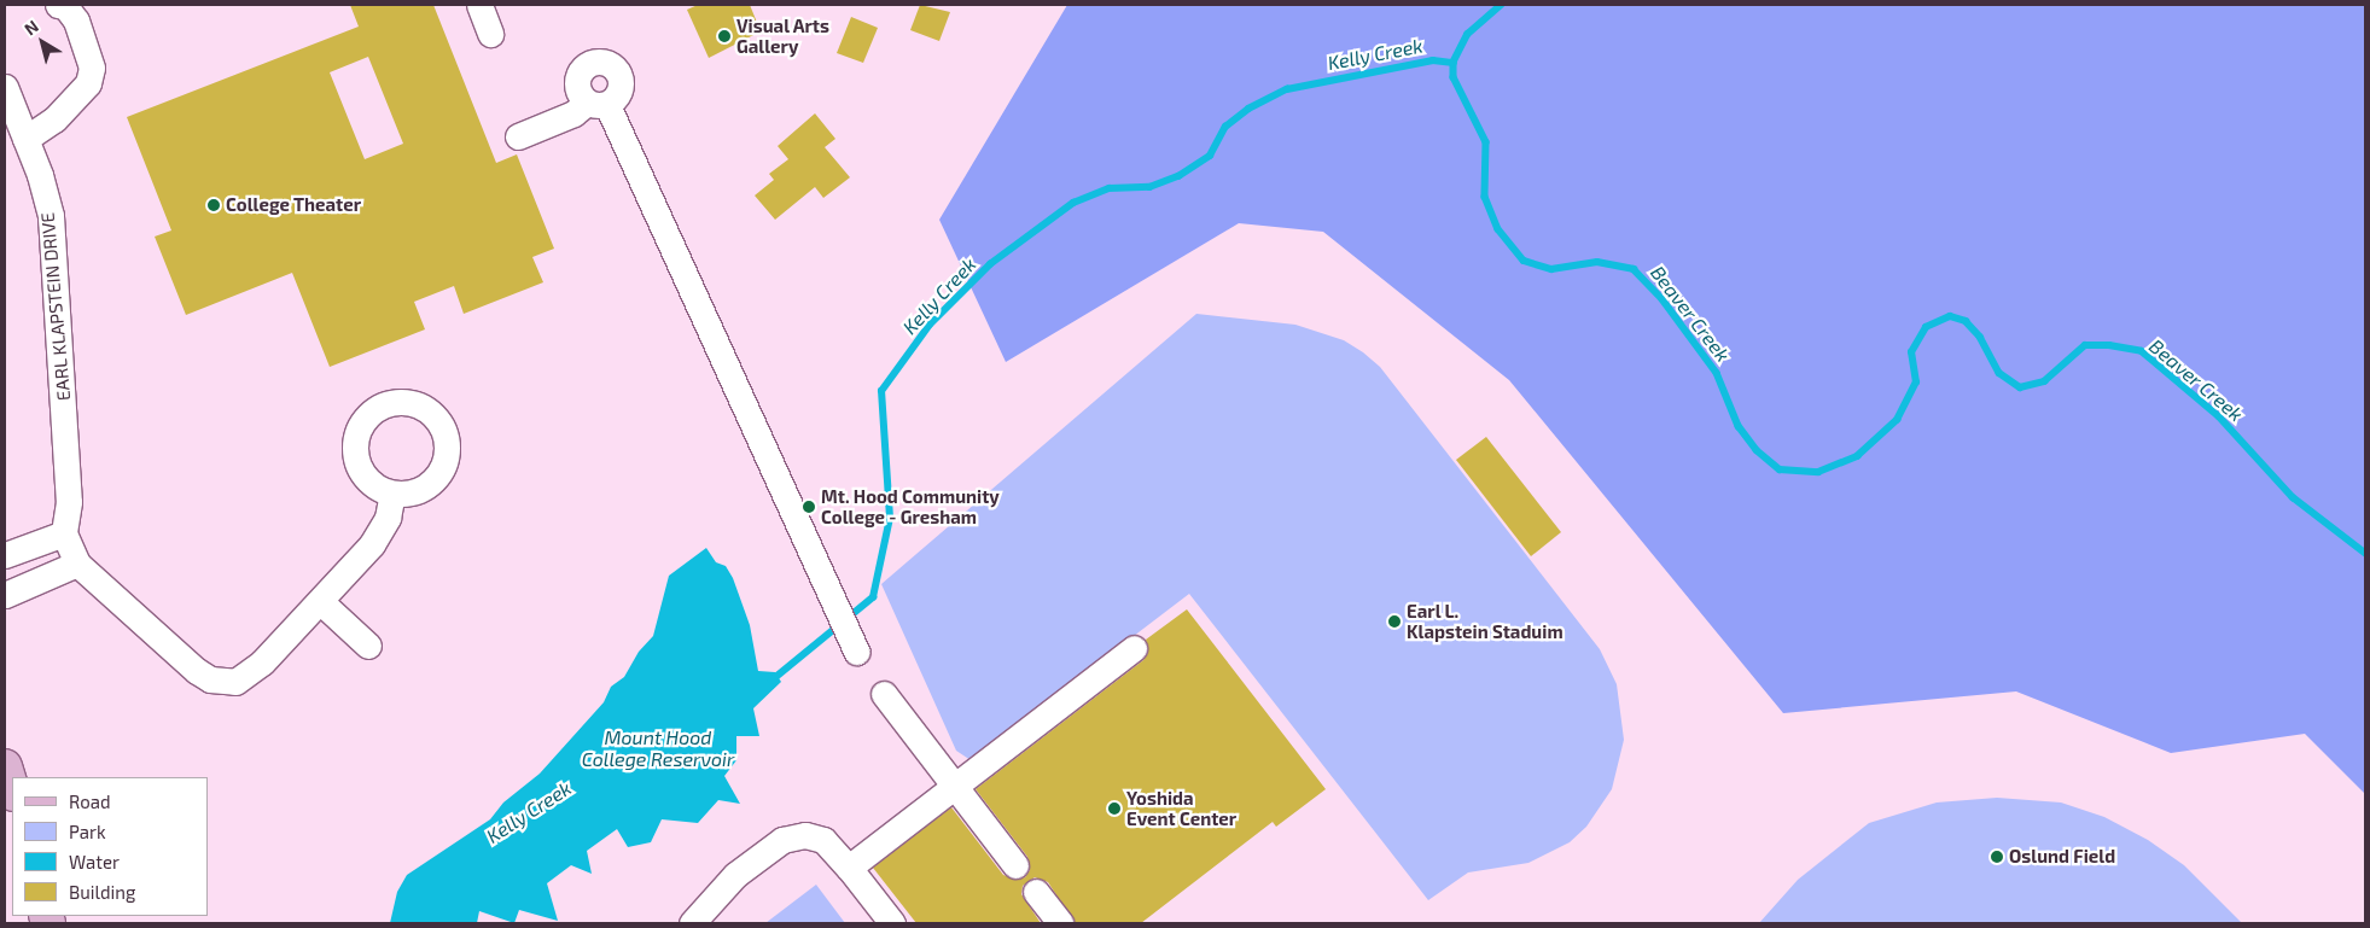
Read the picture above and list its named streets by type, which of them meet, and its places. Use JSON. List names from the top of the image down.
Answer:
{
  "streets": {
    "street": ["EARL KLAPSTEIN DRIVE"]
  },
  "water": ["Kelly Creek", "Beaver Creek", "Mount Hood College Reservoir"],
  "places": [
    "Visual Arts Gallery",
    "College Theater",
    "Mt. Hood Community College - Gresham",
    "Earl L. Klapstein Staduim",
    "Yoshida Event Center",
    "Oslund Field"
  ],
  "legend": [
    "Road",
    "Park",
    "Water",
    "Building"
  ],
  "north": "top left"
}
